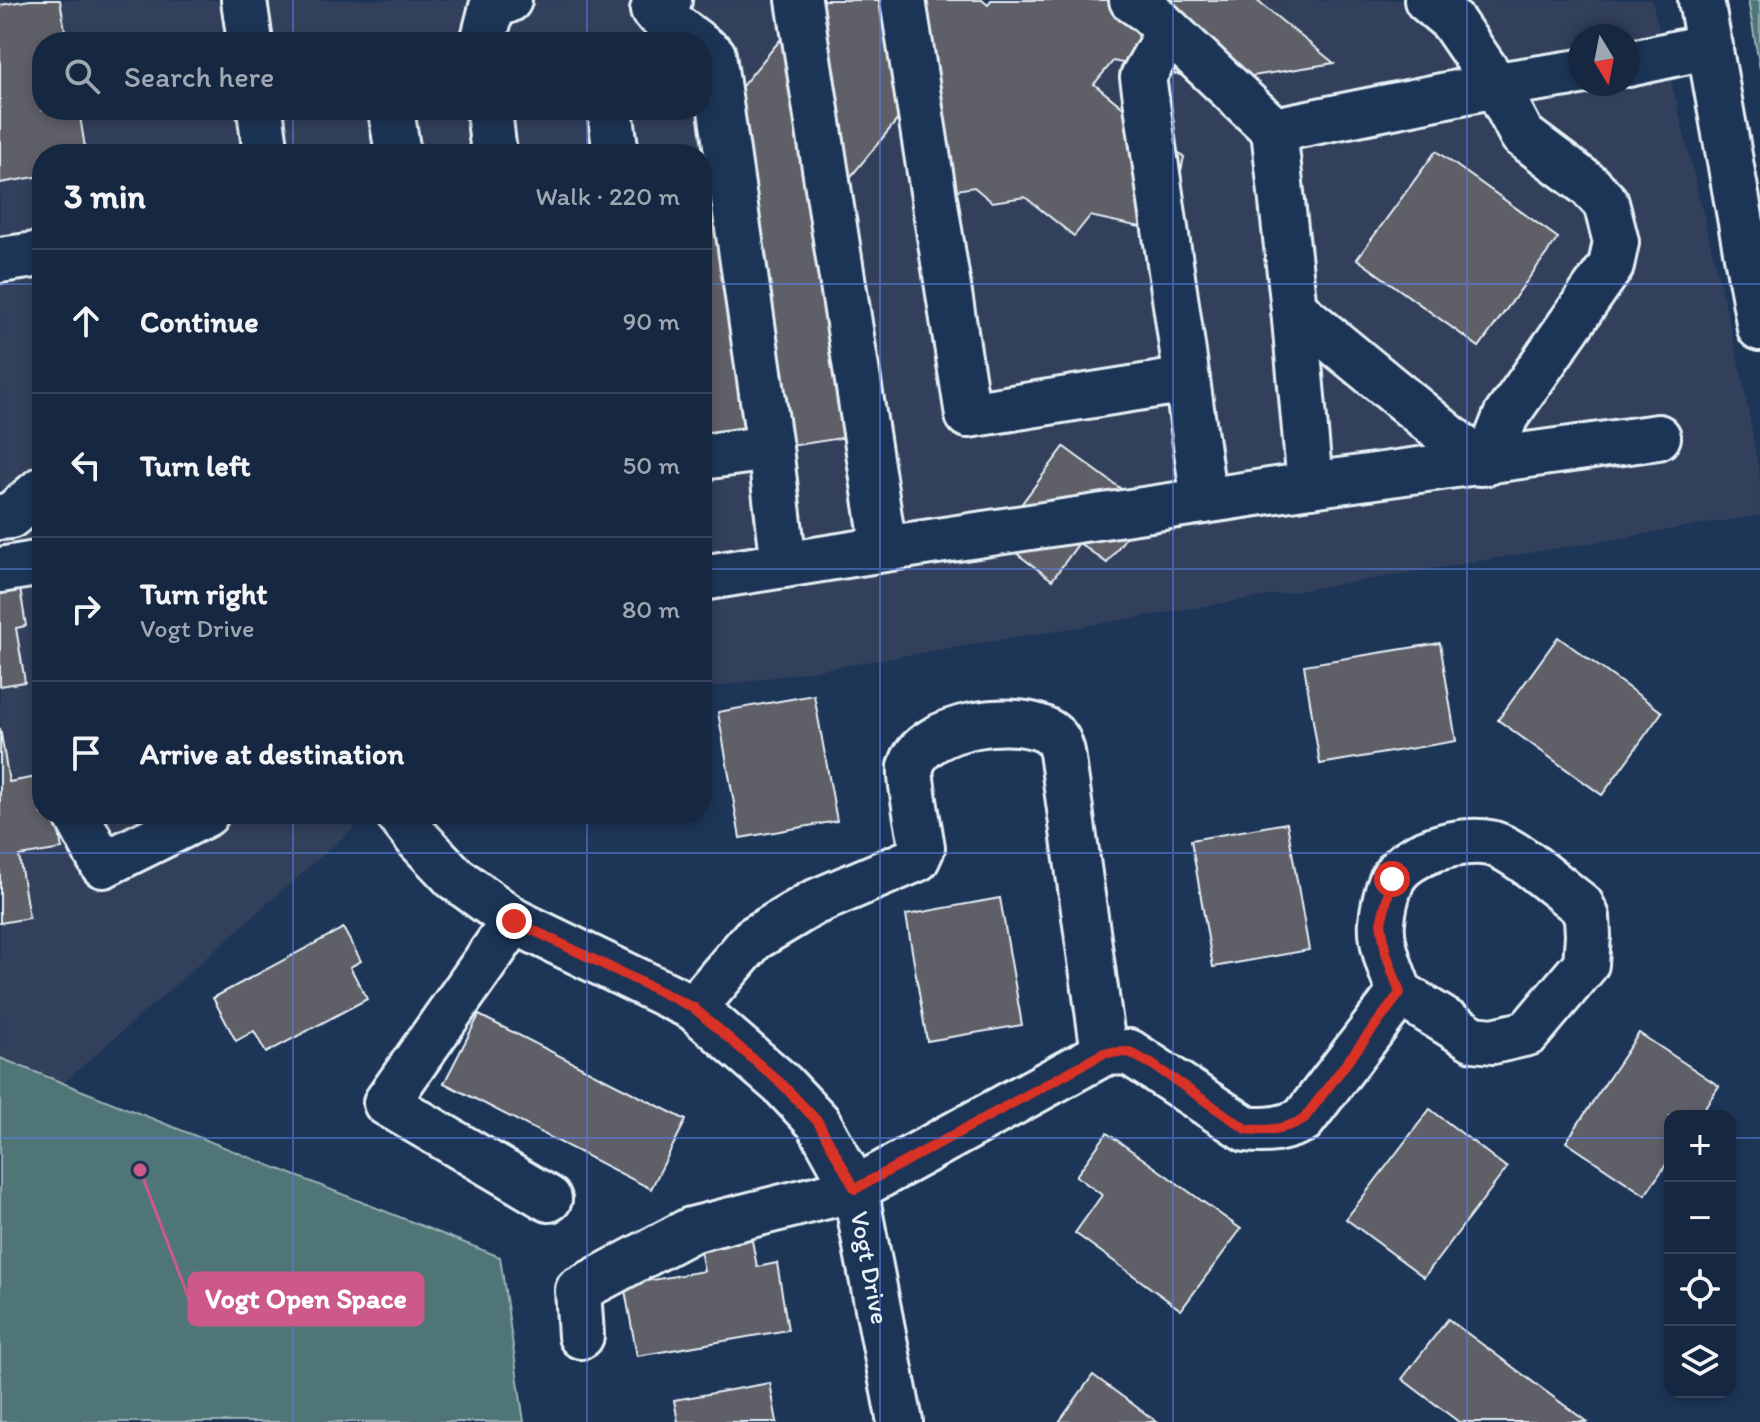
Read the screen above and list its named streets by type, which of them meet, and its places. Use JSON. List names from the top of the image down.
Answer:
{
  "streets": {
    "street": ["Vogt Drive"]
  },
  "places": ["Vogt Open Space"],
  "north": "bottom",
  "page": {
    "search": "Search here",
    "heading": ["3 min", "Walk · 220 m"],
    "list": [
      ["Continue", "90 m"],
      ["Turn left", "50 m"],
      ["Turn right", "Vogt Drive", "80 m"],
      "Arrive at destination"
    ],
    "map_buttons": ["+", "−"]
  }
}
